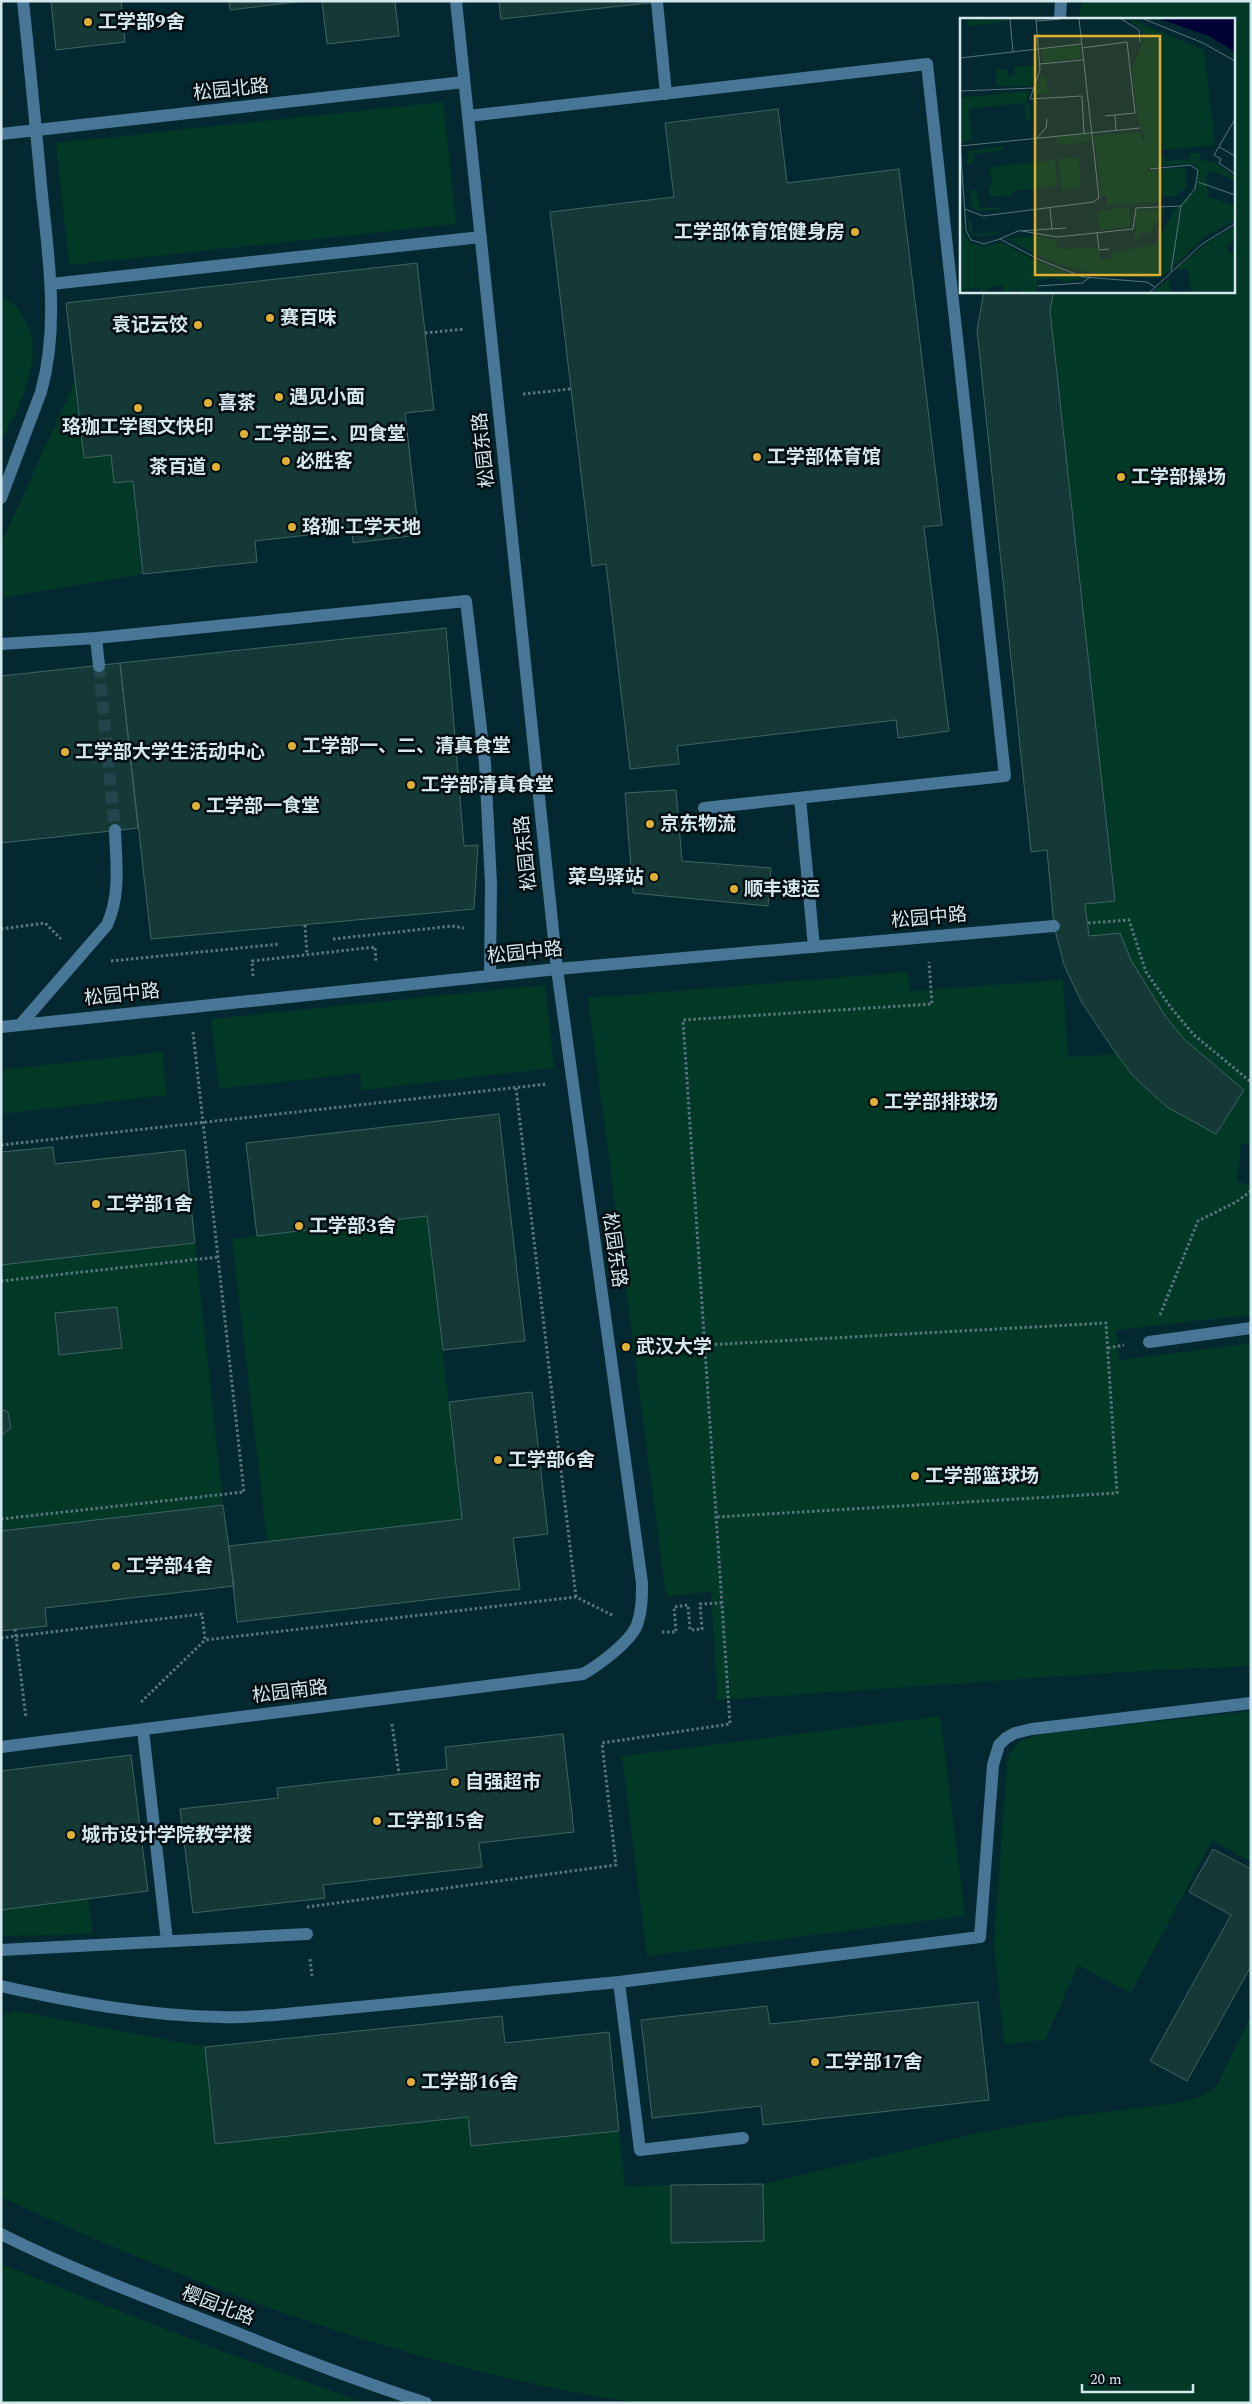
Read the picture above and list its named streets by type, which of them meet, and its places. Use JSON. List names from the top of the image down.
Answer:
{
  "streets": {
    "street": [
      "松园北路",
      "松园东路",
      "松园中路",
      "松园南路",
      "樱园北路"
    ]
  },
  "crossings": [
    ["松园北路", "松园东路"],
    ["松园东路", "松园中路"],
    ["松园东路", "松园南路"]
  ],
  "places": [
    "工学部9舍",
    "工学部体育馆健身房",
    "赛百味",
    "袁记云饺",
    "遇见小面",
    "喜茶",
    "珞珈工学图文快印",
    "工学部三、四食堂",
    "工学部体育馆",
    "必胜客",
    "茶百道",
    "工学部操场",
    "珞珈·工学天地",
    "工学部一、二、清真食堂",
    "工学部大学生活动中心",
    "工学部清真食堂",
    "工学部一食堂",
    "京东物流",
    "菜鸟驿站",
    "顺丰速运",
    "工学部排球场",
    "工学部1舍",
    "工学部3舍",
    "武汉大学",
    "工学部6舍",
    "工学部篮球场",
    "工学部4舍",
    "自强超市",
    "工学部15舍",
    "城市设计学院教学楼",
    "工学部17舍",
    "工学部16舍"
  ],
  "scale_bar": "20 m"
}
